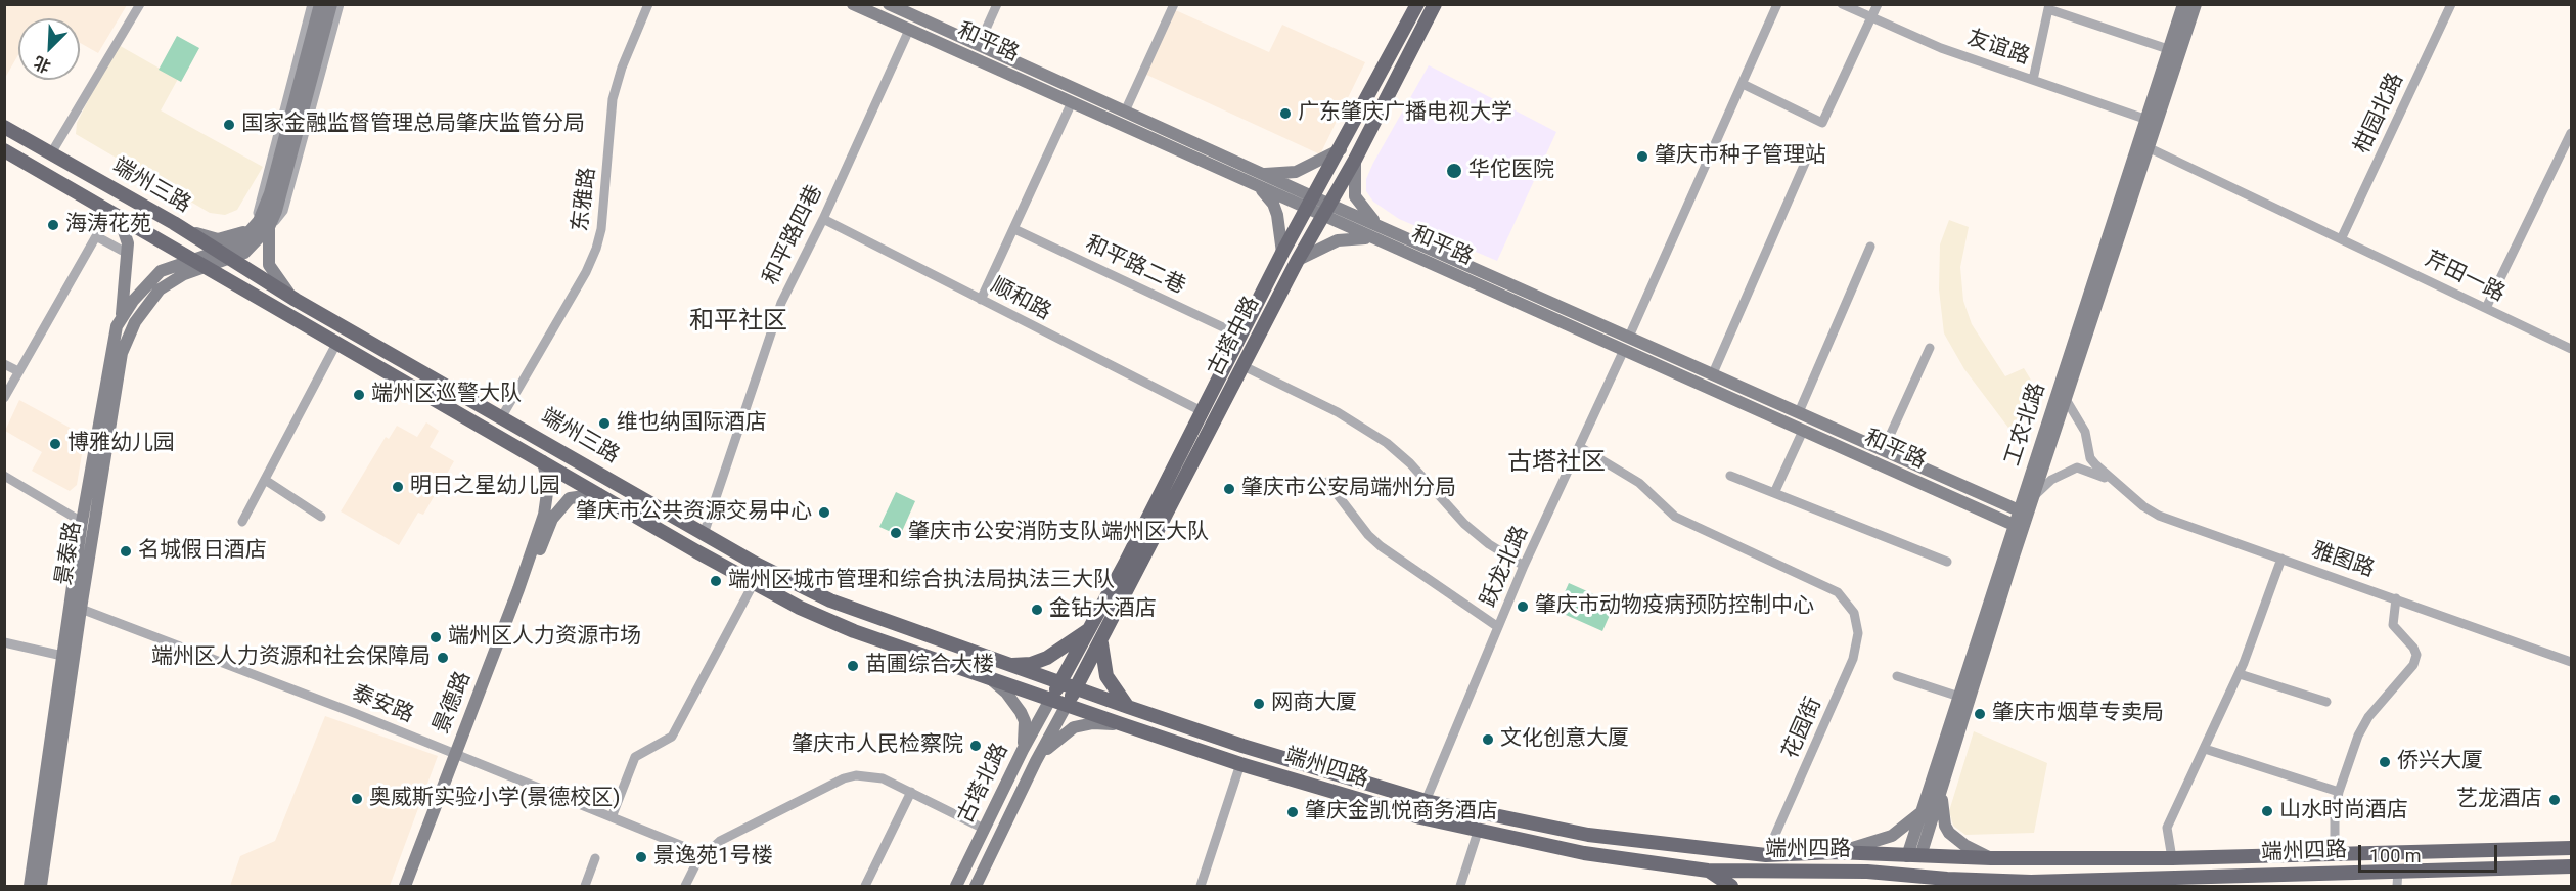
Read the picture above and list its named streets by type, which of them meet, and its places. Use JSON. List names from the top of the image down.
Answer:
{
  "streets": {
    "main road": ["端州三路", "古塔中路", "端州四路"],
    "street": [
      "和平路",
      "友谊路",
      "柑园北路",
      "东雅路",
      "和平路四巷",
      "和平路二巷",
      "芹田一路",
      "顺和路",
      "工农北路",
      "景泰路",
      "雅图路",
      "跃龙北路",
      "景德路",
      "泰安路",
      "花园街",
      "古塔北路"
    ]
  },
  "crossings": [
    ["和平路", "和平路四巷"],
    ["和平路", "古塔中路"],
    ["和平路", "工农北路"],
    ["和平路", "跃龙北路"],
    ["友谊路", "工农北路"],
    ["柑园北路", "芹田一路"],
    ["端州三路", "东雅路"],
    ["端州三路", "和平路四巷"],
    ["端州三路", "古塔中路"],
    ["端州三路", "景泰路"],
    ["端州三路", "景德路"],
    ["端州三路", "端州四路"],
    ["端州三路", "古塔北路"],
    ["和平路四巷", "顺和路"],
    ["和平路二巷", "古塔中路"],
    ["芹田一路", "工农北路"],
    ["顺和路", "古塔中路"],
    ["古塔中路", "端州四路"],
    ["古塔中路", "古塔北路"],
    ["工农北路", "端州四路"],
    ["景泰路", "泰安路"],
    ["跃龙北路", "花园街"],
    ["跃龙北路", "端州四路"],
    ["景德路", "泰安路"],
    ["花园街", "端州四路"],
    ["端州四路", "古塔北路"]
  ],
  "districts": ["和平社区", "古塔社区"],
  "places": [
    "广东肇庆广播电视大学",
    "国家金融监督管理总局肇庆监管分局",
    "肇庆市种子管理站",
    "华佗医院",
    "海涛花苑",
    "端州区巡警大队",
    "维也纳国际酒店",
    "博雅幼儿园",
    "明日之星幼儿园",
    "肇庆市公安局端州分局",
    "肇庆市公共资源交易中心",
    "肇庆市公安消防支队端州区大队",
    "名城假日酒店",
    "端州区城市管理和综合执法局执法三大队",
    "肇庆市动物疫病预防控制中心",
    "金钻大酒店",
    "端州区人力资源市场",
    "端州区人力资源和社会保障局",
    "苗圃综合大楼",
    "网商大厦",
    "肇庆市烟草专卖局",
    "文化创意大厦",
    "肇庆市人民检察院",
    "侨兴大厦",
    "奥威斯实验小学(景德校区)",
    "艺龙酒店",
    "山水时尚酒店",
    "肇庆金凯悦商务酒店",
    "景逸苑1号楼"
  ],
  "scale_bar": "100 m",
  "north": "bottom left"
}
